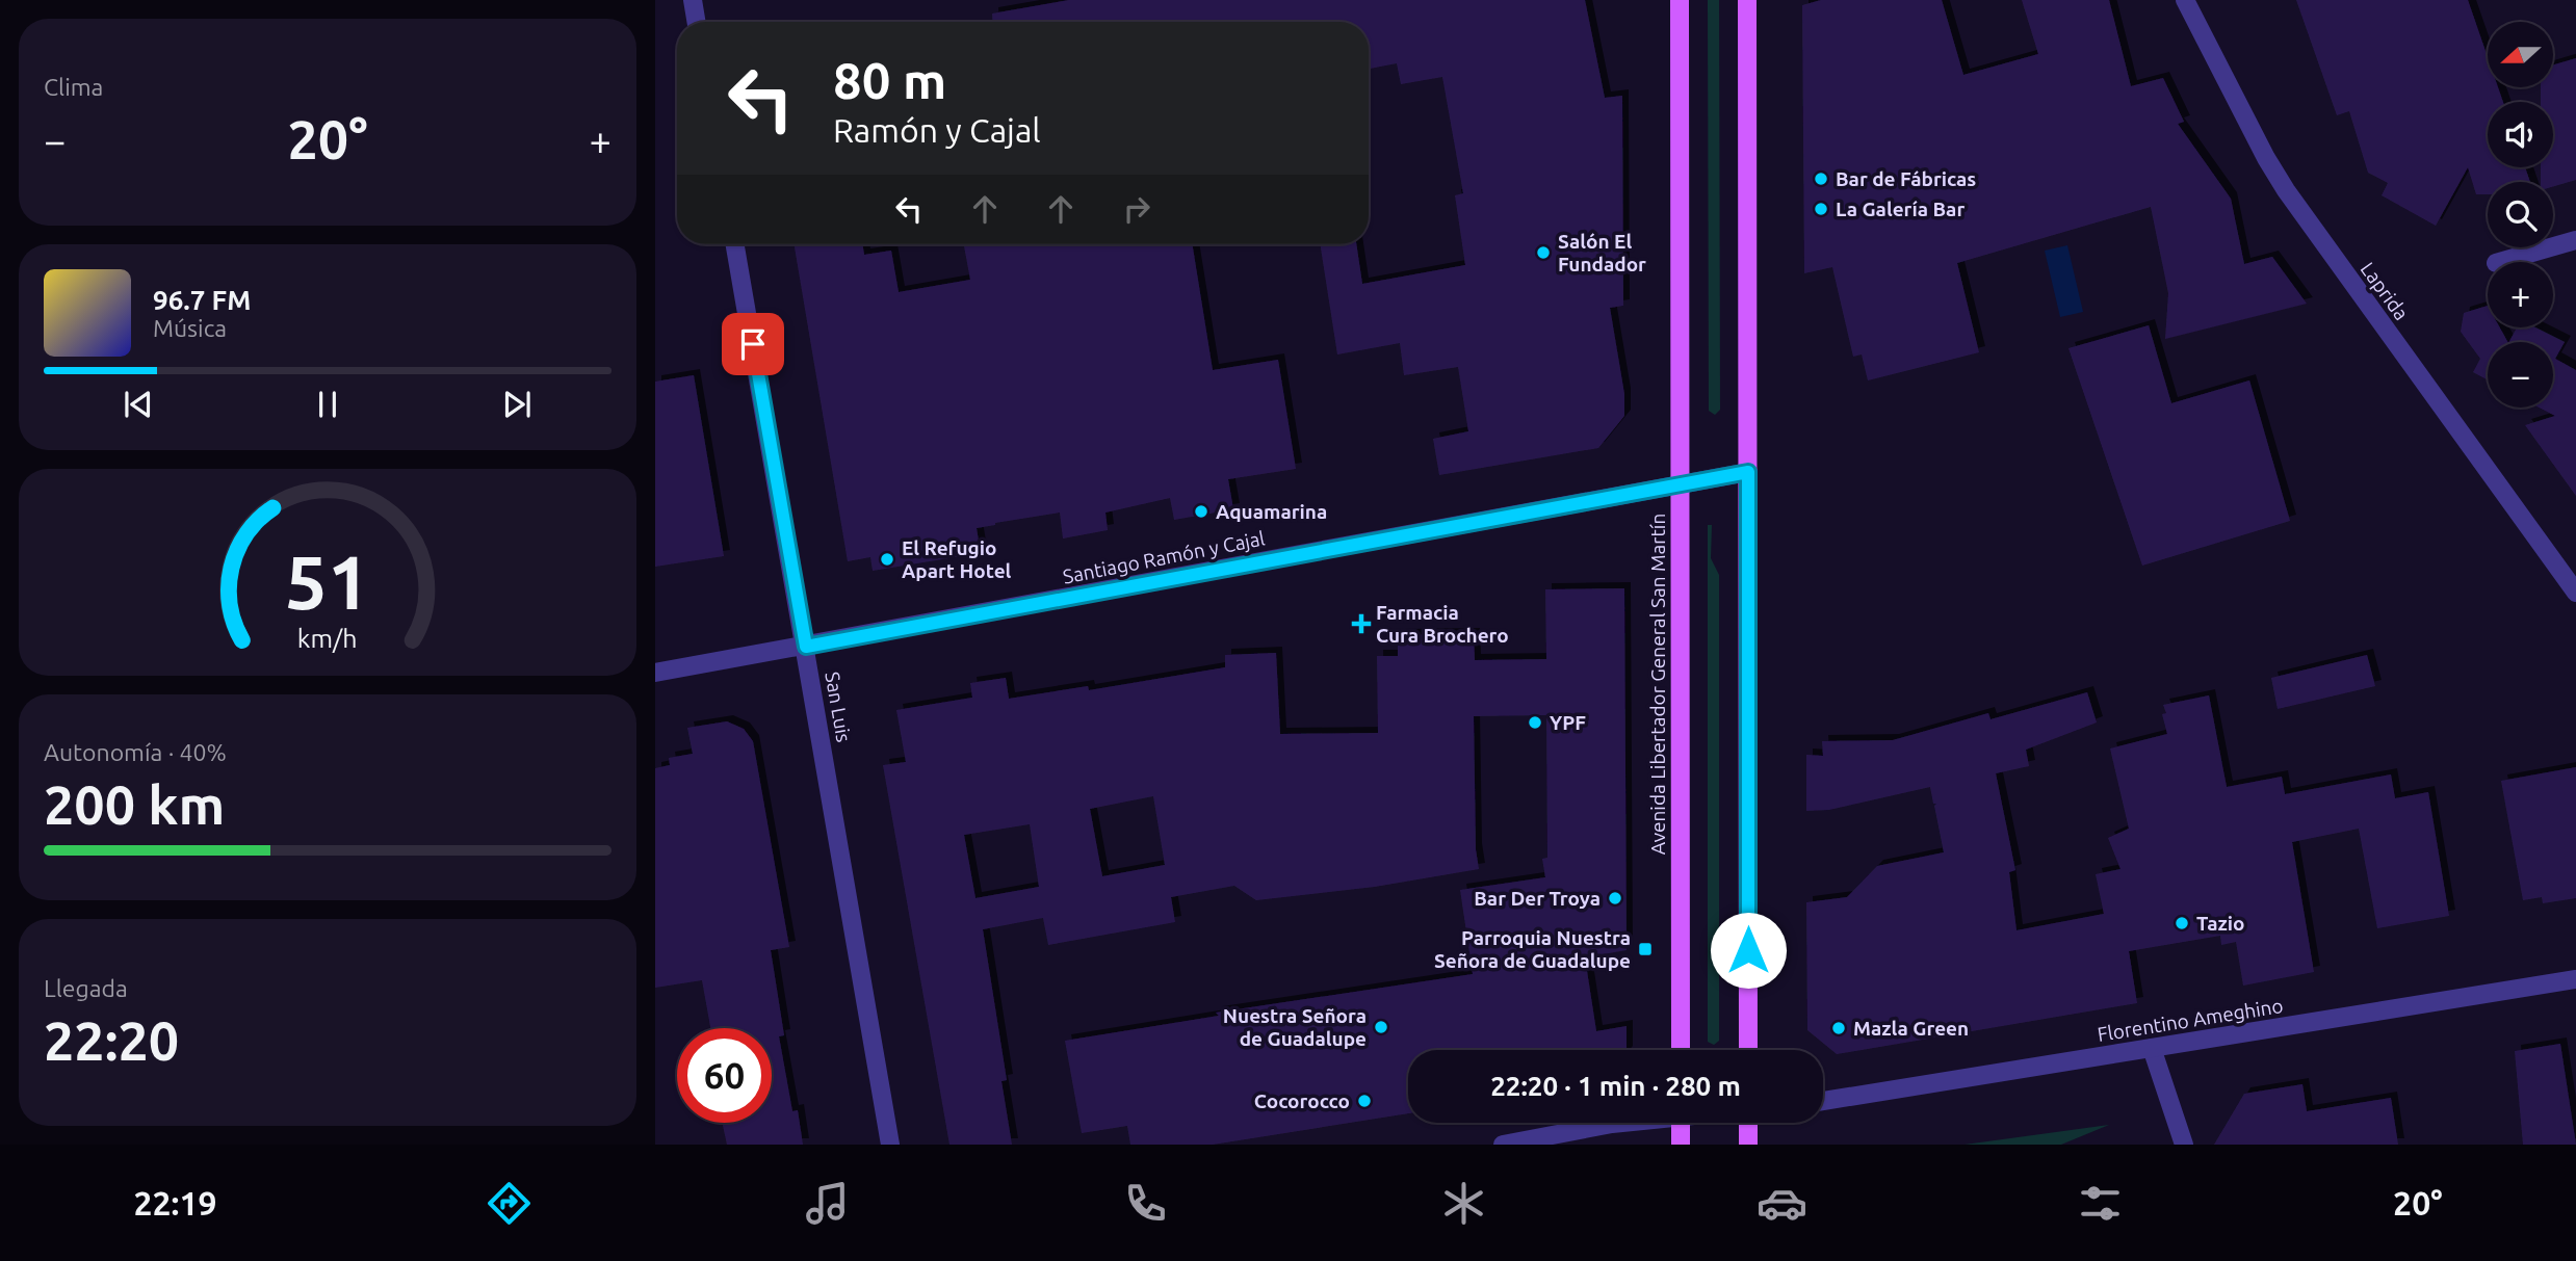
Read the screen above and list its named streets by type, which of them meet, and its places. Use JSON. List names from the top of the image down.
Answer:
{
  "streets": {
    "main road": ["Avenida Libertador General San Martín"],
    "street": [
      "Laprida",
      "Santiago Ramón y Cajal",
      "San Luis",
      "Florentino Ameghino"
    ]
  },
  "crossings": [
    ["Santiago Ramón y Cajal", "Avenida Libertador General San Martín"],
    ["Santiago Ramón y Cajal", "San Luis"]
  ],
  "places": {
    "other": [
      "Bar de Fábricas",
      "La Galería Bar",
      "Salón El Fundador",
      "Aquamarina",
      "El Refugio Apart Hotel",
      "YPF",
      "Bar Der Troya",
      "Tazio",
      "Nuestra Señora de Guadalupe",
      "Mazla Green",
      "Cocorocco"
    ],
    "health": ["Farmacia Cura Brochero"],
    "transit": ["Parroquia Nuestra Señora de Guadalupe"]
  },
  "north": "left",
  "page": {
    "tile": [
      "Clima",
      ["Autonomía · 40%", "200 km"],
      ["Llegada", "22:20"]
    ],
    "map_buttons": ["+", "−"],
    "turn": ["80 m", "Ramón y Cajal"],
    "heat": ["−", "20°", "+"],
    "song": ["96.7 FM", "Música"],
    "limit": "60",
    "trip": "22:20 · 1 min · 280 m",
    "tabs": ["22:19", "20°"],
    "gauge": ["51", "km/h"]
  }
}
